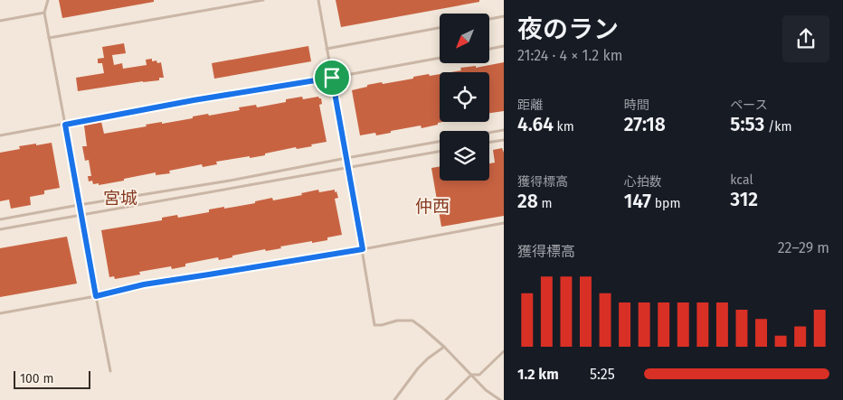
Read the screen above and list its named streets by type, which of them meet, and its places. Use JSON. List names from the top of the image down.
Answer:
{
  "districts": ["宮城", "仲西"],
  "scale_bar": "100 m",
  "north": "bottom left",
  "page": {
    "heading": ["夜のラン", "21:24 · 4 × 1.2 km"],
    "stats": [
      ["距離", "4.64 km"],
      ["時間", "27:18"],
      ["ペース", "5:53 /km"],
      ["獲得標高", "28 m"],
      ["心拍数", "147 bpm"],
      ["kcal", "312"]
    ],
    "chart": ["獲得標高", "22–29 m"],
    "list": [
      {
        "name": "1.2 km",
        "note": "5:25"
      }
    ],
    "scale": "100 m"
  }
}
